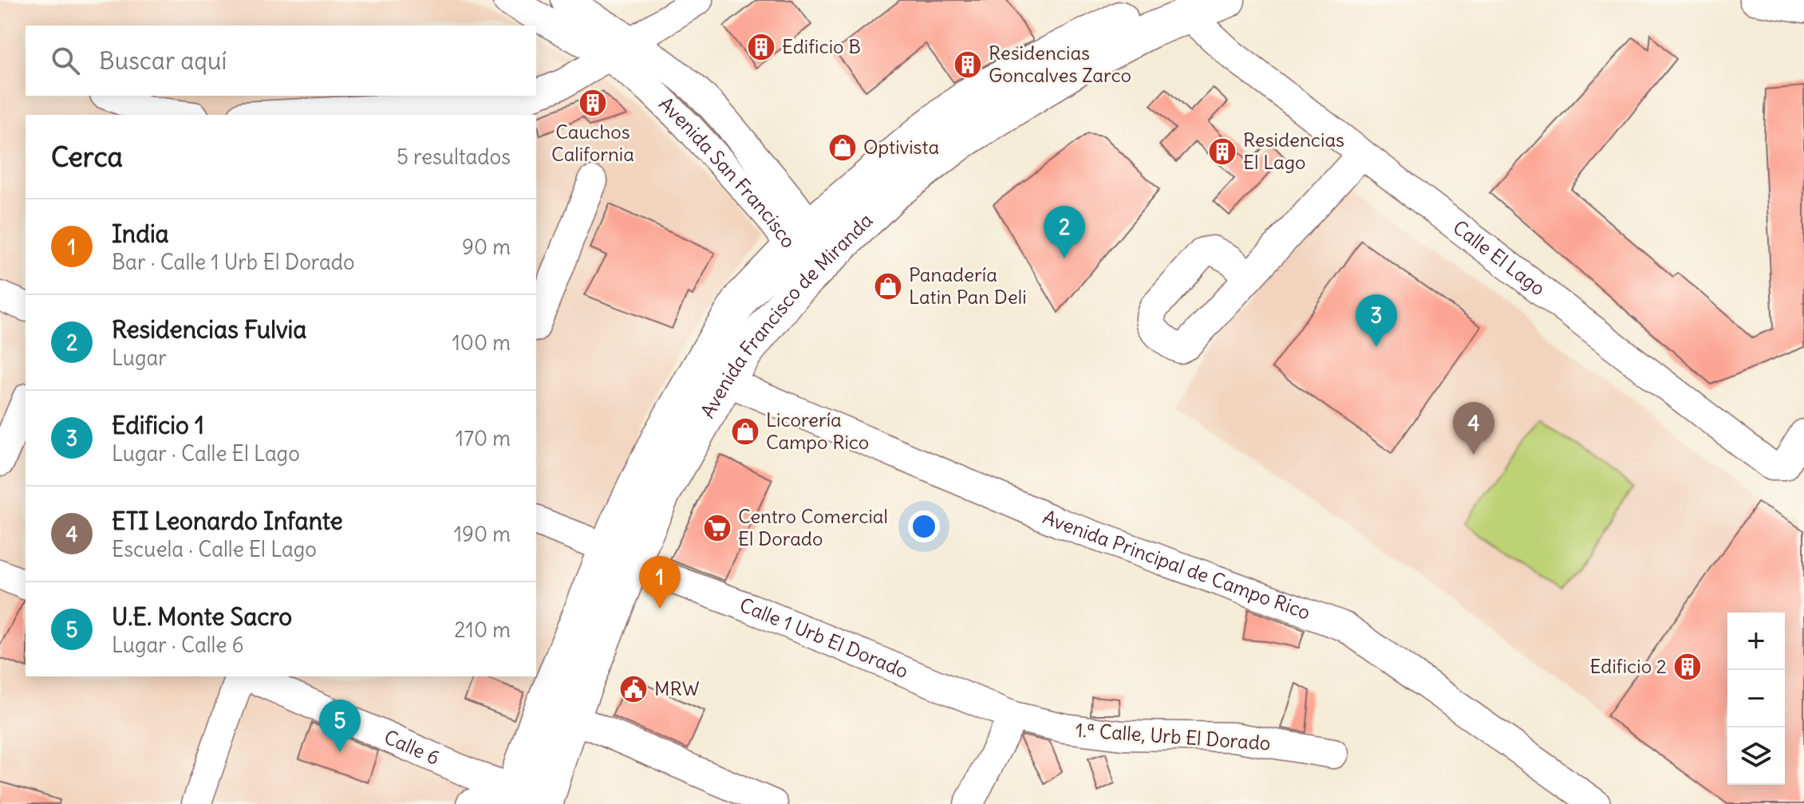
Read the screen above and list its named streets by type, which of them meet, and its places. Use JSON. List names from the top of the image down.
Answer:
{
  "streets": {
    "main road": ["Avenida Francisco de Miranda"],
    "street": [
      "Avenida San Francisco",
      "Calle El Lago",
      "Avenida Principal de Campo Rico",
      "Calle 1 Urb El Dorado",
      "1.ª Calle, Urb El Dorado",
      "Calle 6"
    ]
  },
  "crossings": [
    ["Avenida San Francisco", "Avenida Francisco de Miranda"],
    ["Calle El Lago", "Avenida Francisco de Miranda"],
    ["Avenida Francisco de Miranda", "Avenida Principal de Campo Rico"],
    ["Avenida Francisco de Miranda", "Calle 1 Urb El Dorado"],
    ["Avenida Francisco de Miranda", "Calle 6"],
    ["Calle 1 Urb El Dorado", "1.ª Calle, Urb El Dorado"]
  ],
  "places": {
    "building": [
      "Edificio B",
      "Residencias Goncalves Zarco",
      "Cauchos California",
      "Residencias El Lago",
      "Edificio 2"
    ],
    "shop": ["Optivista", "Panadería Latin Pan Deli", "Licorería Campo Rico"],
    "supermarket": ["Centro Comercial El Dorado"],
    "public building": ["MRW"]
  },
  "page": {
    "search": "Buscar aquí",
    "heading": ["Cerca", "5 resultados"],
    "list": [
      {
        "mark": "1",
        "name": "India",
        "note": "Bar · Calle 1 Urb El Dorado",
        "value": "90 m"
      },
      {
        "mark": "2",
        "name": "Residencias Fulvia",
        "note": "Lugar",
        "value": "100 m"
      },
      {
        "mark": "3",
        "name": "Edificio 1",
        "note": "Lugar · Calle El Lago",
        "value": "170 m"
      },
      {
        "mark": "4",
        "name": "ETI Leonardo Infante",
        "note": "Escuela · Calle El Lago",
        "value": "190 m"
      },
      {
        "mark": "5",
        "name": "U.E. Monte Sacro",
        "note": "Lugar · Calle 6",
        "value": "210 m"
      }
    ],
    "pins": [
      "2",
      "3",
      "4",
      "1",
      "5"
    ],
    "map_buttons": ["+", "−"]
  }
}
